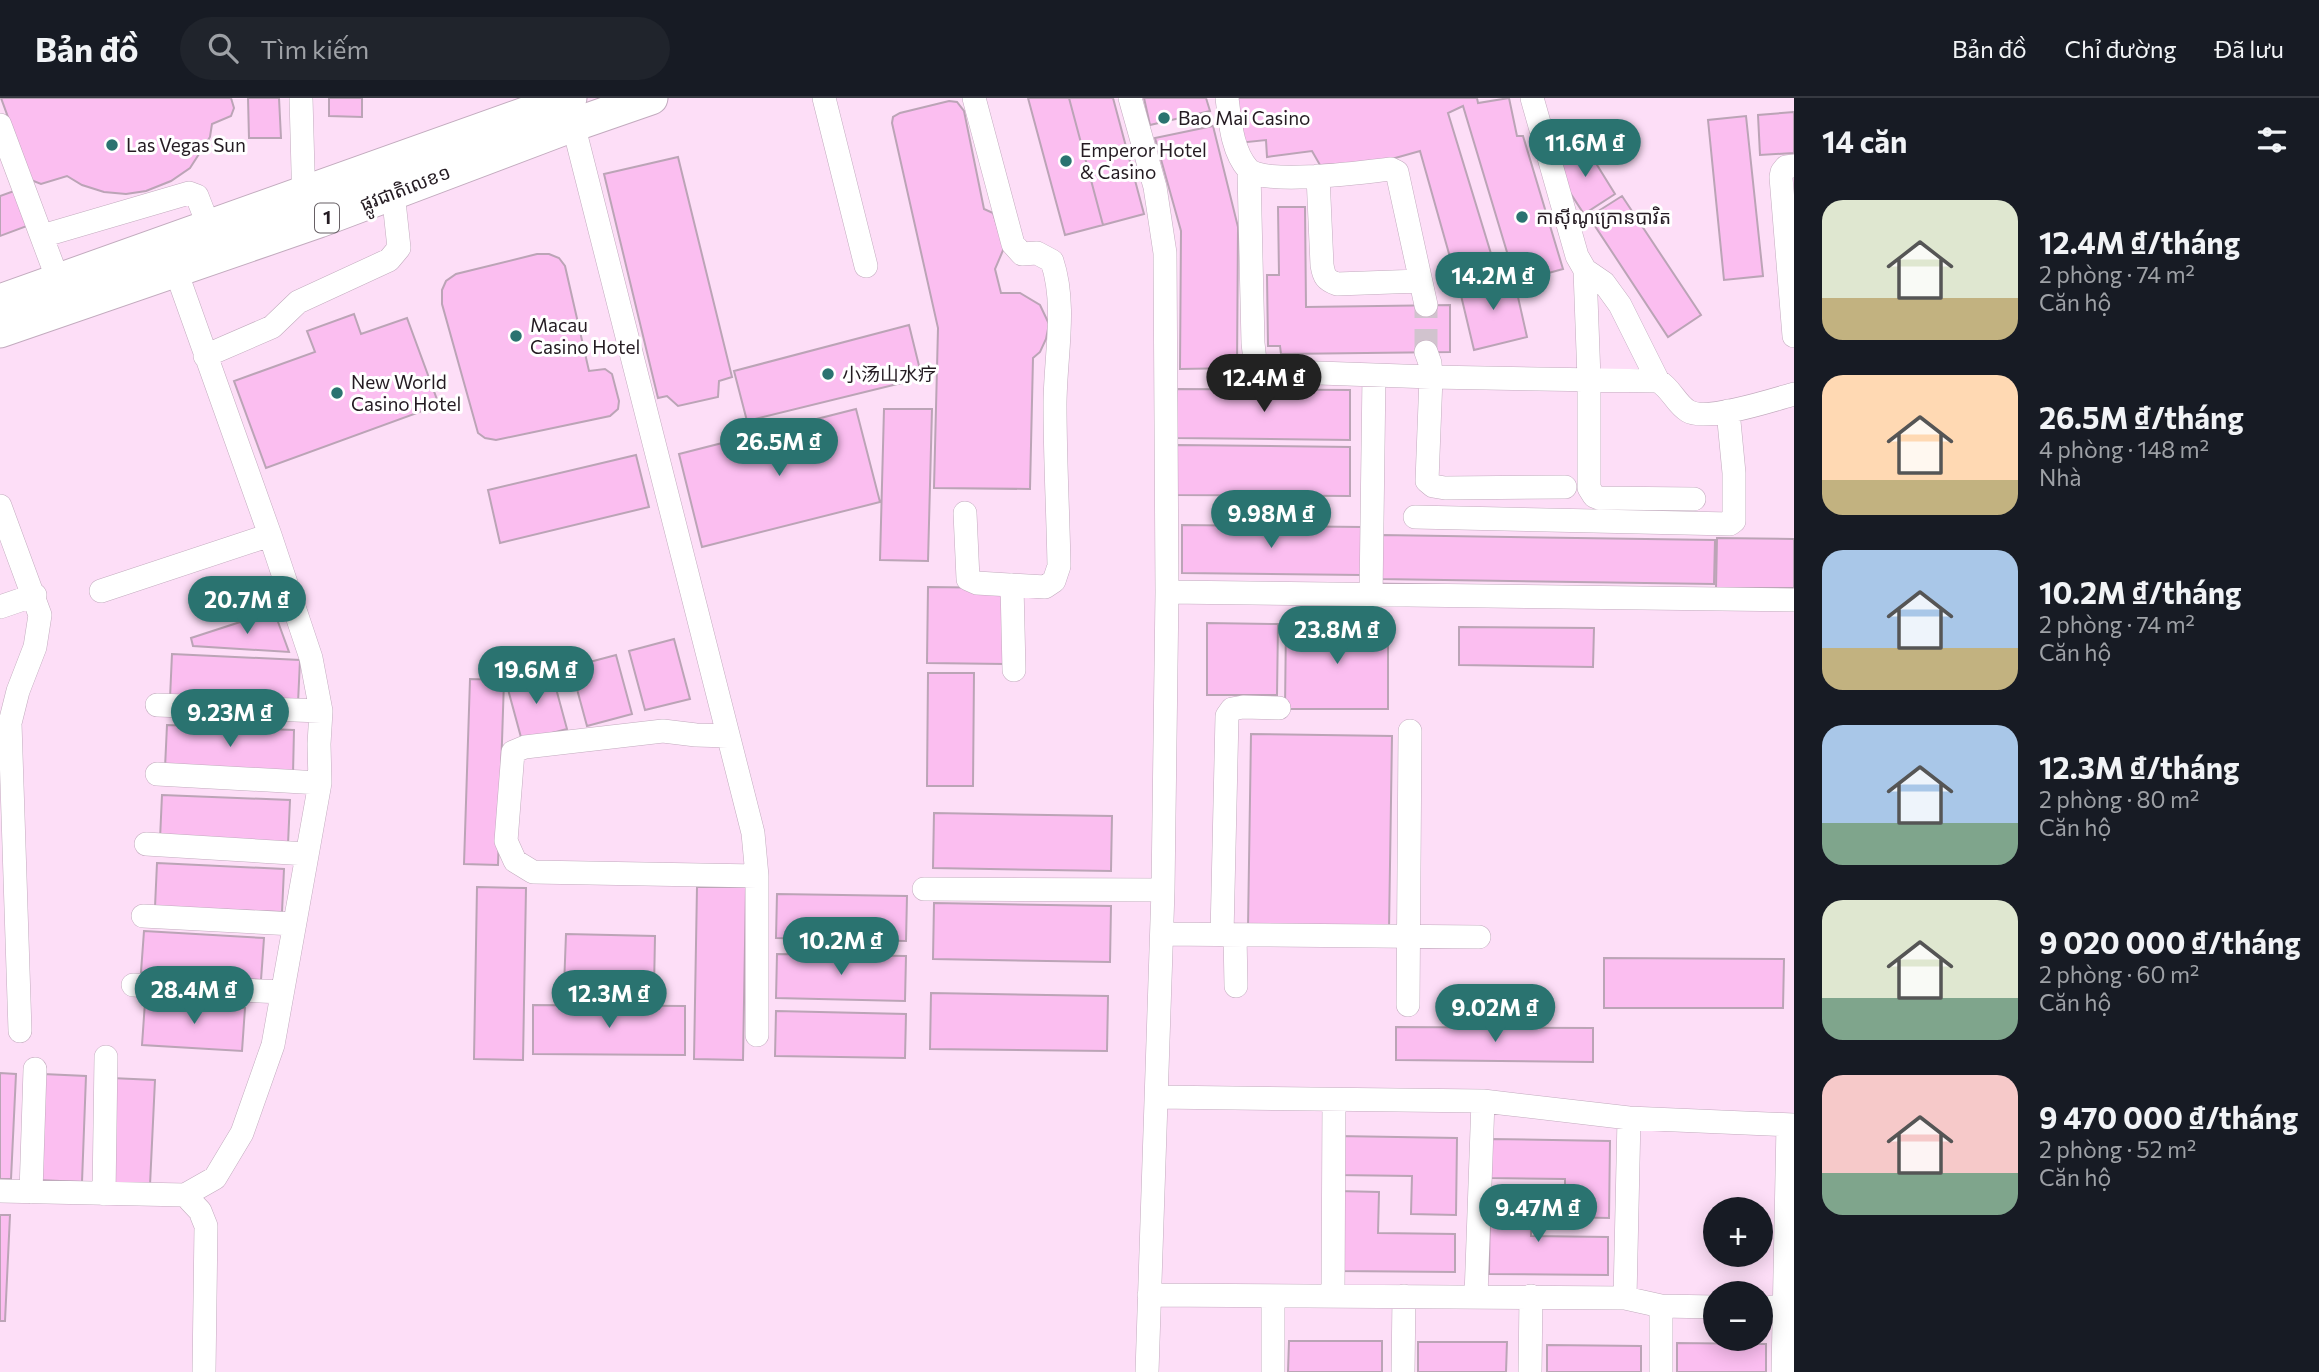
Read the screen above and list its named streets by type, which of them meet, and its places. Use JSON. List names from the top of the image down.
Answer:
{
  "streets": {
    "highway": ["ផ្លូវជាតិលេខ១", "1"]
  },
  "places": [
    "Bao Mai Casino",
    "Las Vegas Sun",
    "Emperor Hotel & Casino",
    "កាស៊ីណូក្រោនបាវិត",
    "Macau Casino Hotel",
    "小汤山水疗",
    "New World Casino Hotel"
  ],
  "page": {
    "header": "Bản đồ",
    "search": "Tìm kiếm",
    "nav": ["Bản đồ", "Chỉ đường", "Đã lưu"],
    "heading": "14 căn",
    "price": [
      "11.6M ₫",
      "14.2M ₫",
      "12.4M ₫",
      "26.5M ₫",
      "9.98M ₫",
      "20.7M ₫",
      "23.8M ₫",
      "19.6M ₫",
      "9.23M ₫",
      "10.2M ₫",
      "28.4M ₫",
      "12.3M ₫",
      "9.02M ₫",
      "9.47M ₫"
    ],
    "list": [
      {
        "name": "12.4M ₫/tháng",
        "note": "2 phòng · 74 m² · Căn hộ"
      },
      {
        "name": "26.5M ₫/tháng",
        "note": "4 phòng · 148 m² · Nhà"
      },
      {
        "name": "10.2M ₫/tháng",
        "note": "2 phòng · 74 m² · Căn hộ"
      },
      {
        "name": "12.3M ₫/tháng",
        "note": "2 phòng · 80 m² · Căn hộ"
      },
      {
        "name": "9 020 000 ₫/tháng",
        "note": "2 phòng · 60 m² · Căn hộ"
      },
      {
        "name": "9 470 000 ₫/tháng",
        "note": "2 phòng · 52 m² · Căn hộ"
      }
    ],
    "map_buttons": ["+", "−"]
  }
}
